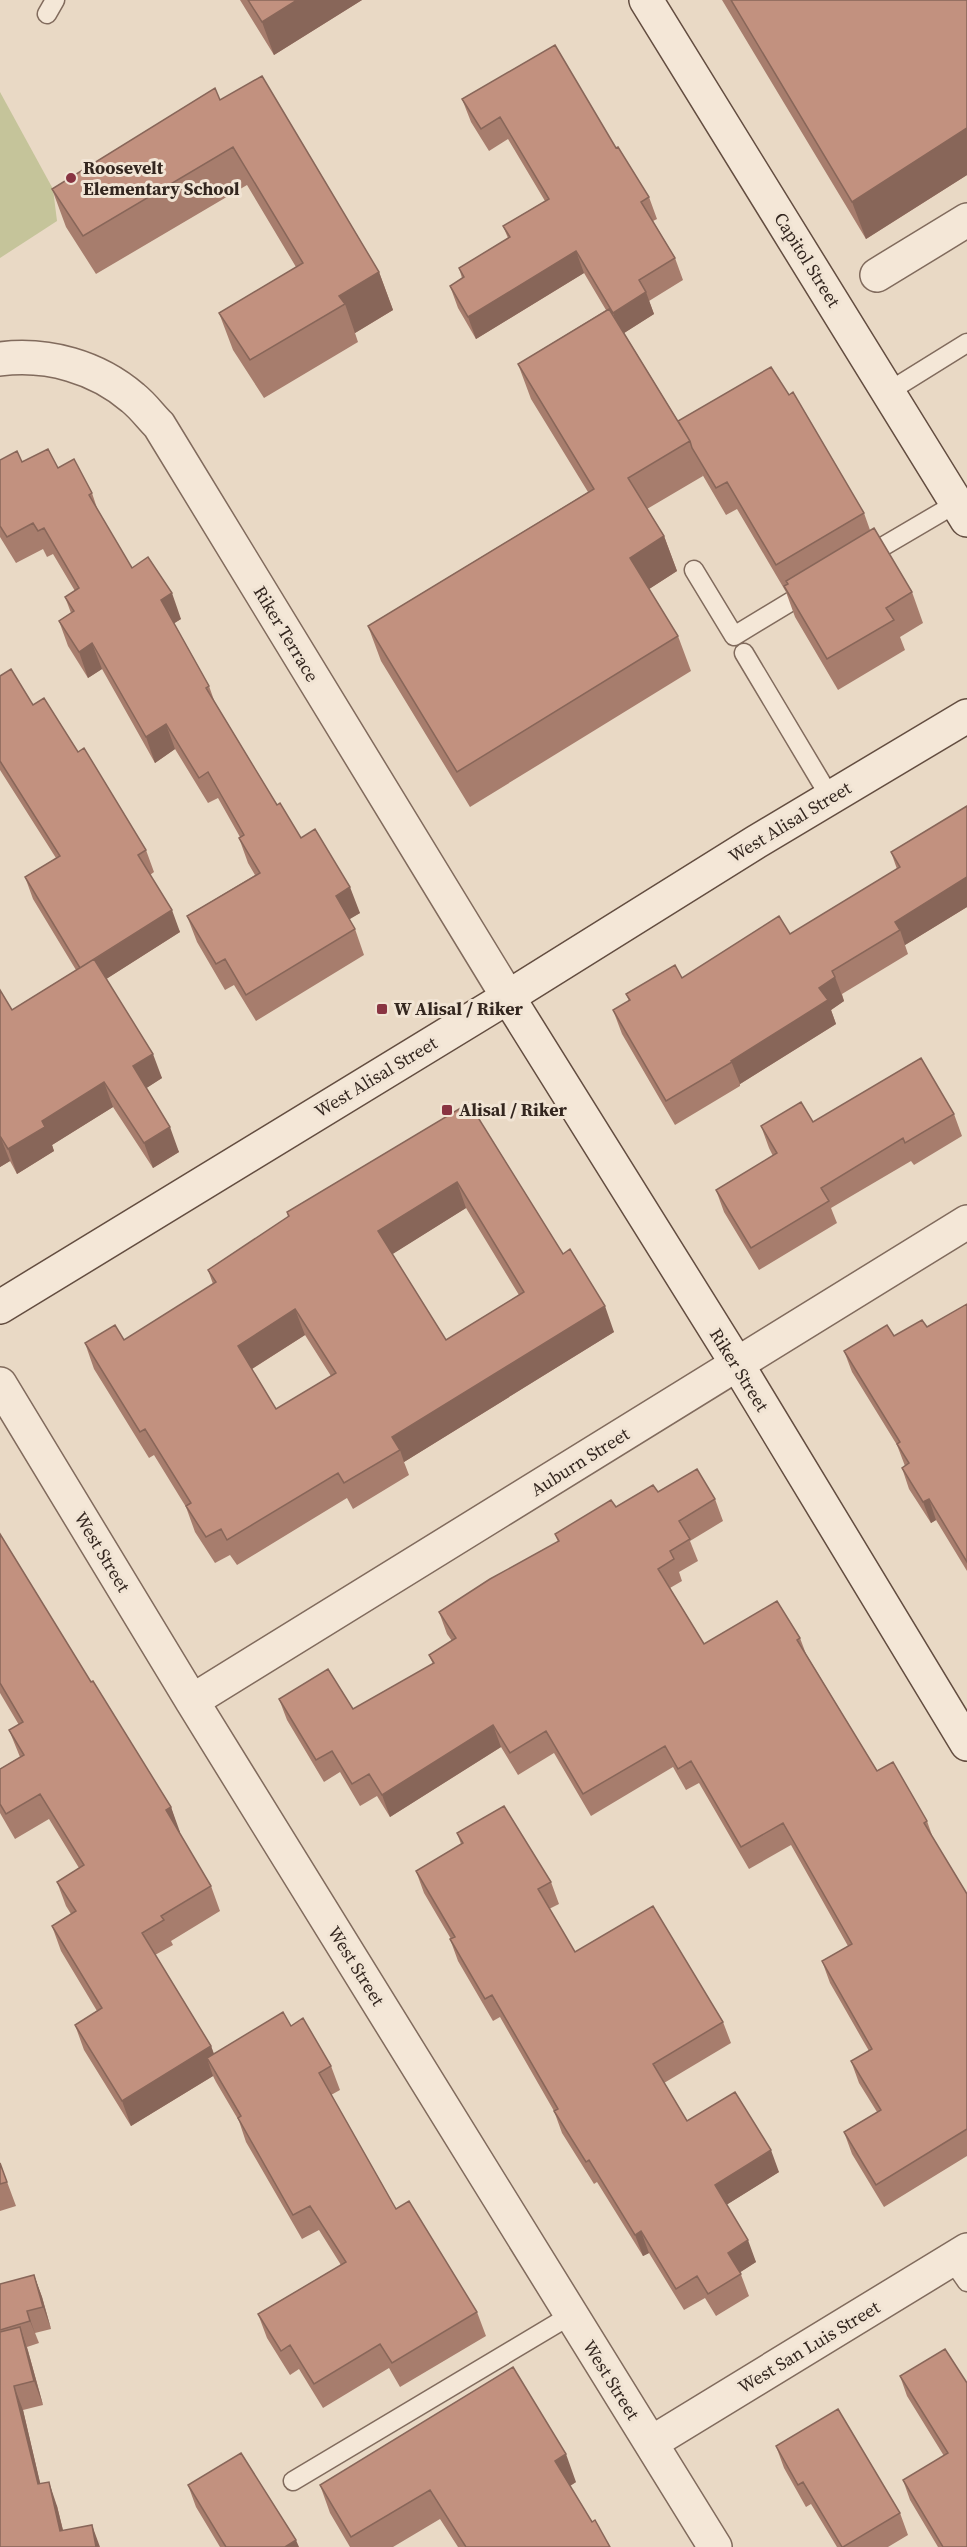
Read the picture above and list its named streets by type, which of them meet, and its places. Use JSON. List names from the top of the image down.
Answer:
{
  "streets": {
    "street": [
      "Capitol Street",
      "Riker Terrace",
      "West Alisal Street",
      "Riker Street",
      "Auburn Street",
      "West Street",
      "West San Luis Street"
    ]
  },
  "crossings": [
    ["Riker Terrace", "West Alisal Street"],
    ["Riker Terrace", "Riker Street"],
    ["West Alisal Street", "Riker Street"],
    ["Riker Street", "Auburn Street"],
    ["Auburn Street", "West Street"],
    ["West Street", "West San Luis Street"]
  ],
  "places": {
    "other": ["Roosevelt Elementary School"],
    "transit": ["W Alisal / Riker", "Alisal / Riker"]
  }
}
